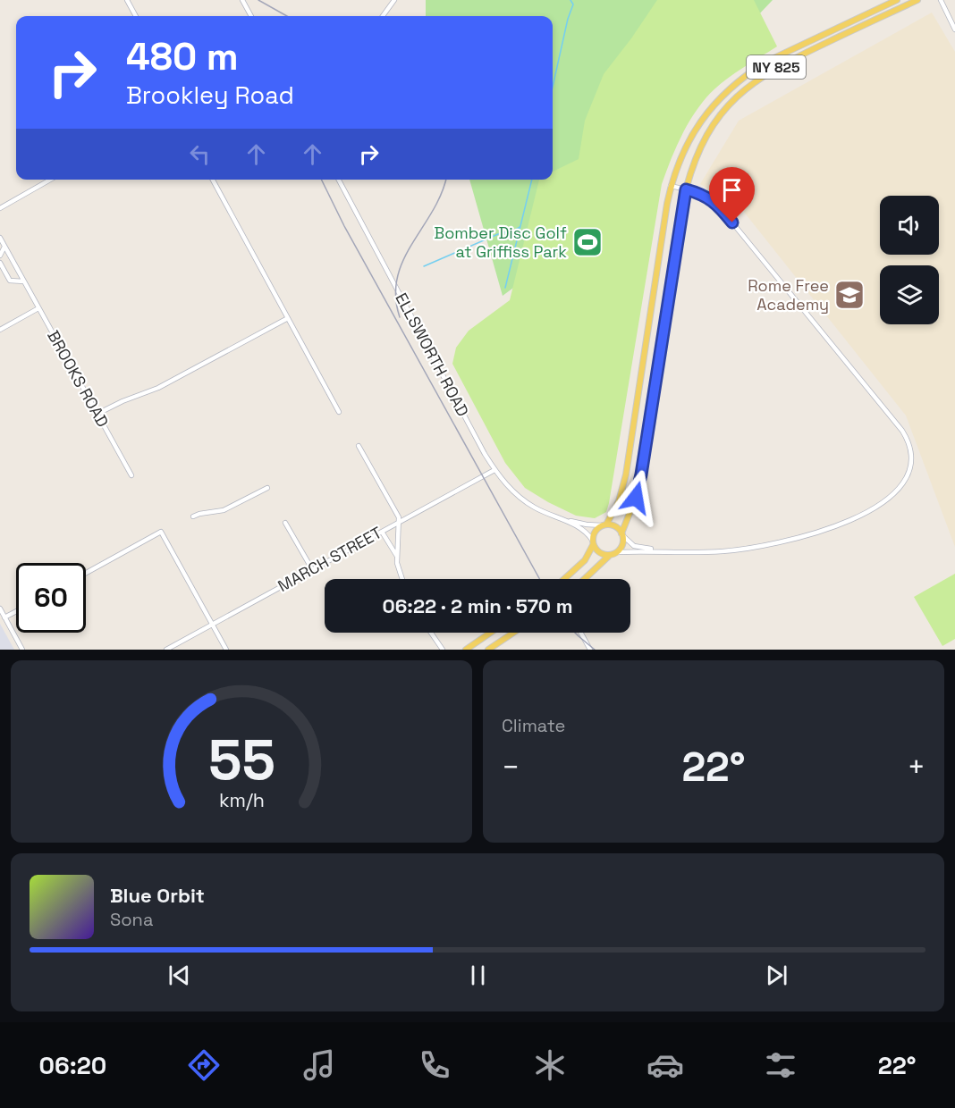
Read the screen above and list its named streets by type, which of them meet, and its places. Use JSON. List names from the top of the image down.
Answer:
{
  "streets": {
    "main road": ["NY 825"],
    "street": ["ELLSWORTH ROAD", "BROOKS ROAD", "MARCH STREET"]
  },
  "crossings": [
    ["NY 825", "ELLSWORTH ROAD"],
    ["ELLSWORTH ROAD", "MARCH STREET"]
  ],
  "places": {
    "sports": ["Bomber Disc Golf at Griffiss Park"],
    "school or university": ["Rome Free Academy"]
  },
  "page": {
    "turn": ["480 m", "Brookley Road"],
    "limit": "60",
    "trip": "06:22 · 2 min · 570 m",
    "tile": "Climate",
    "heat": ["−", "22°", "+"],
    "song": ["Blue Orbit", "Sona"],
    "tabs": ["06:20", "22°"],
    "gauge": ["55", "km/h"]
  }
}
